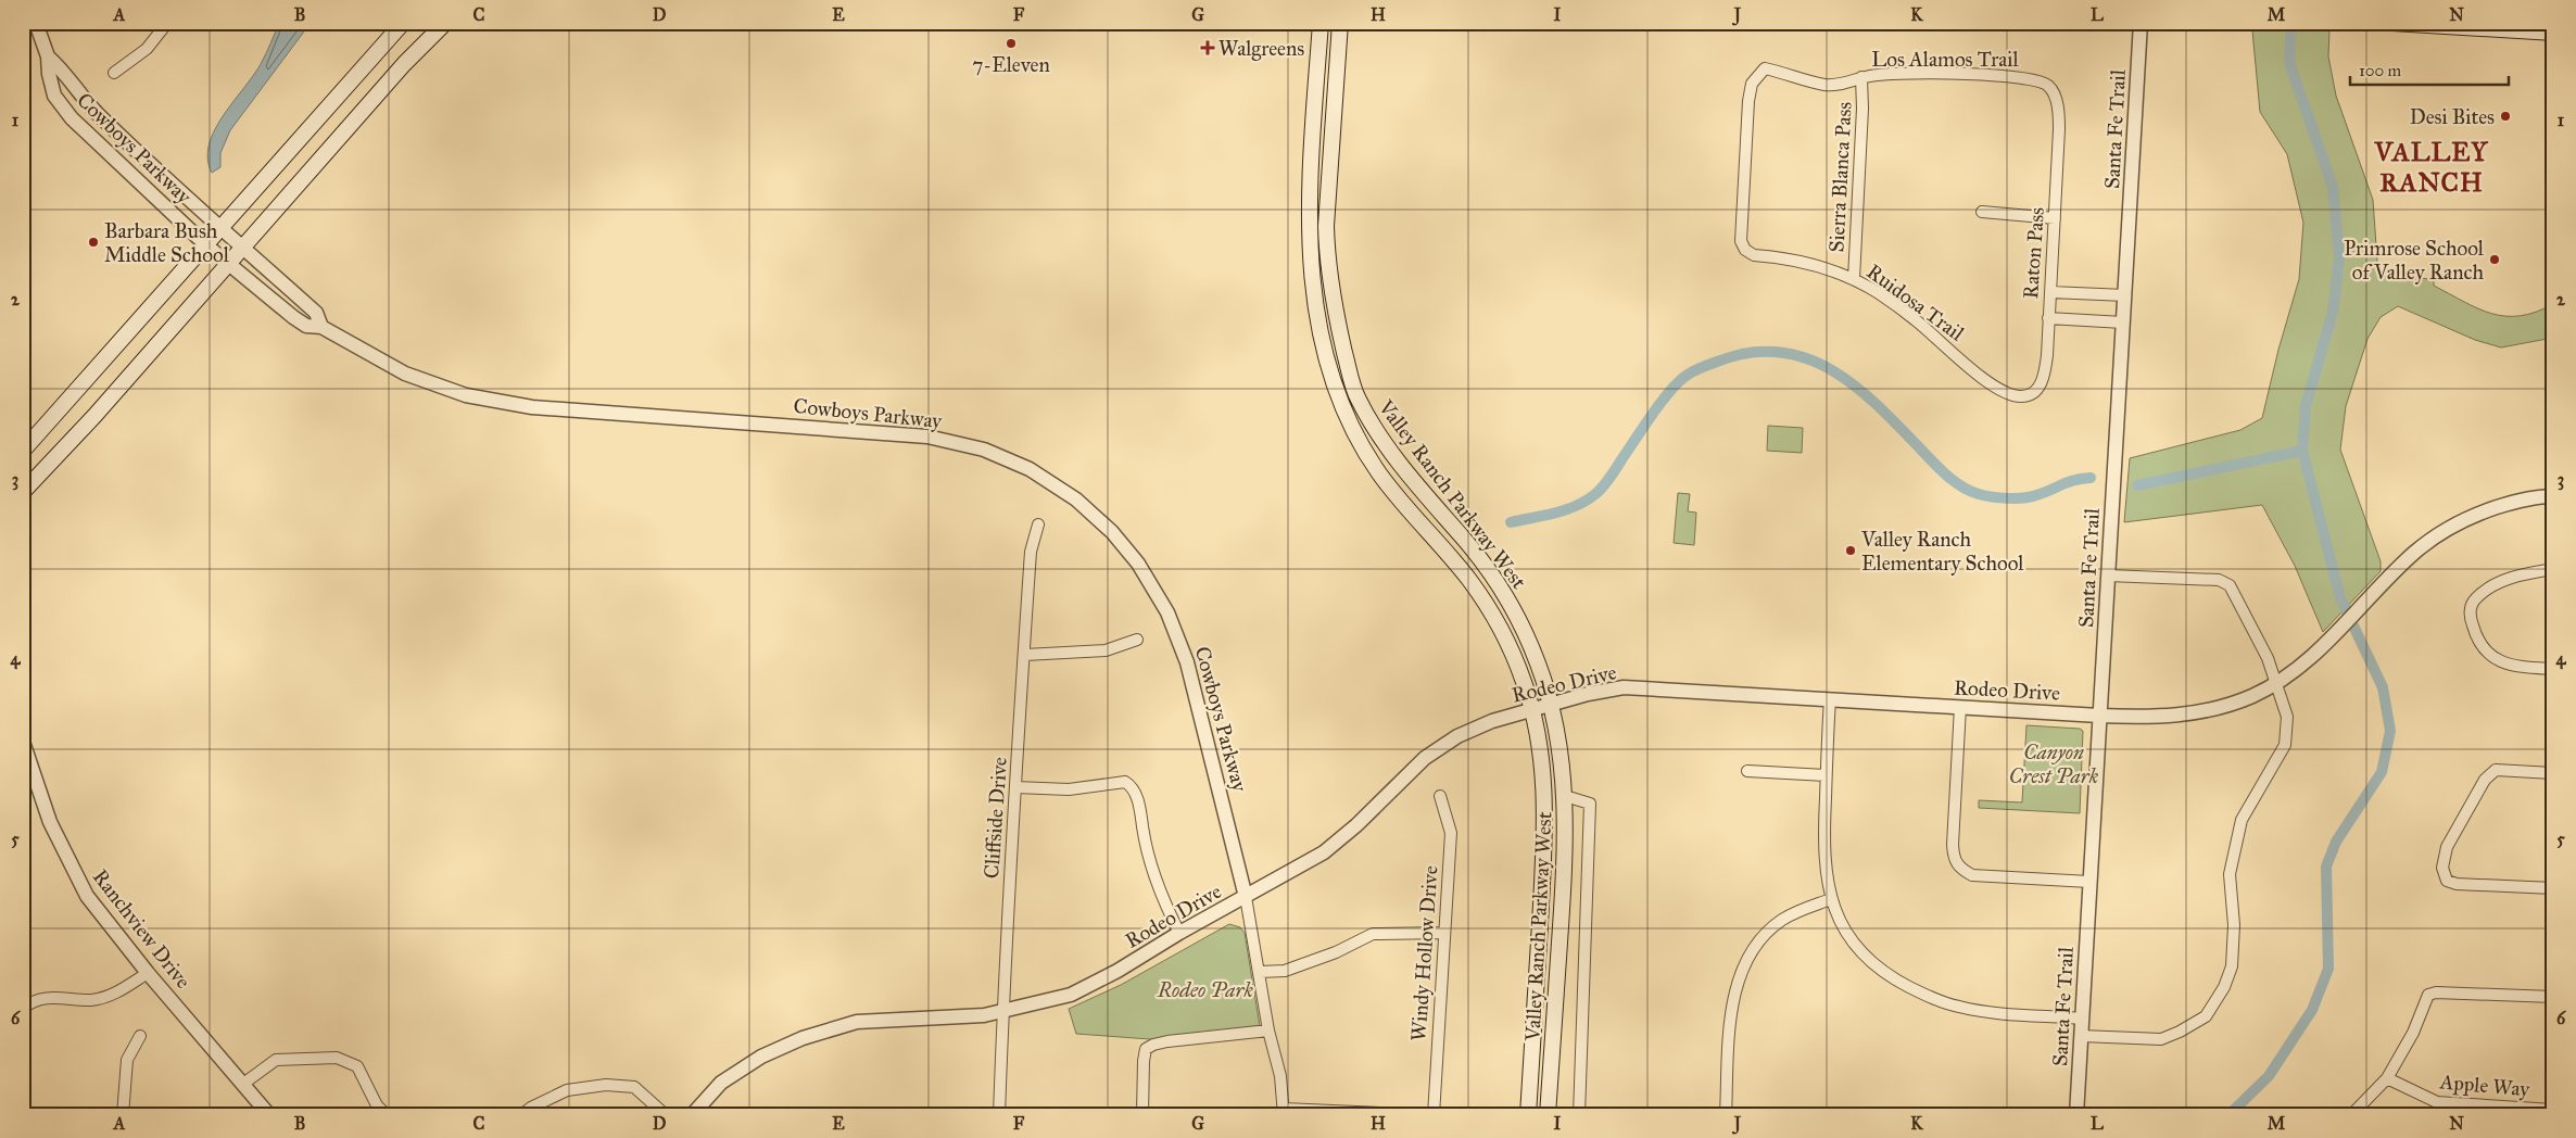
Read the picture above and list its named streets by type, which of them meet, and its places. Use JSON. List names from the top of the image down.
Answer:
{
  "streets": {
    "main road": ["Valley Ranch Parkway West"],
    "street": [
      "Los Alamos Trail",
      "Santa Fe Trail",
      "Cowboys Parkway",
      "Sierra Blanca Pass",
      "Raton Pass",
      "Ruidosa Trail",
      "Rodeo Drive",
      "Cliffside Drive",
      "Ranchview Drive",
      "Windy Hollow Drive",
      "Apple Way"
    ]
  },
  "crossings": [
    ["Los Alamos Trail", "Sierra Blanca Pass"],
    ["Los Alamos Trail", "Raton Pass"],
    ["Los Alamos Trail", "Ruidosa Trail"],
    ["Santa Fe Trail", "Rodeo Drive"],
    ["Cowboys Parkway", "Rodeo Drive"],
    ["Sierra Blanca Pass", "Ruidosa Trail"],
    ["Raton Pass", "Ruidosa Trail"],
    ["Valley Ranch Parkway West", "Rodeo Drive"],
    ["Rodeo Drive", "Cliffside Drive"]
  ],
  "districts": ["VALLEY RANCH"],
  "parks": ["Canyon Crest Park", "Rodeo Park"],
  "places": {
    "other": [
      "7-Eleven",
      "Desi Bites",
      "Barbara Bush Middle School",
      "Primrose School of Valley Ranch",
      "Valley Ranch Elementary School"
    ],
    "health": ["Walgreens"]
  },
  "scale_bar": "100 m",
  "grid": {
    "columns": [
      "A",
      "B",
      "C",
      "D",
      "E",
      "F",
      "G",
      "H",
      "I",
      "J",
      "K",
      "L",
      "M",
      "N"
    ],
    "rows": [
      "1",
      "2",
      "3",
      "4",
      "5",
      "6"
    ]
  }
}
